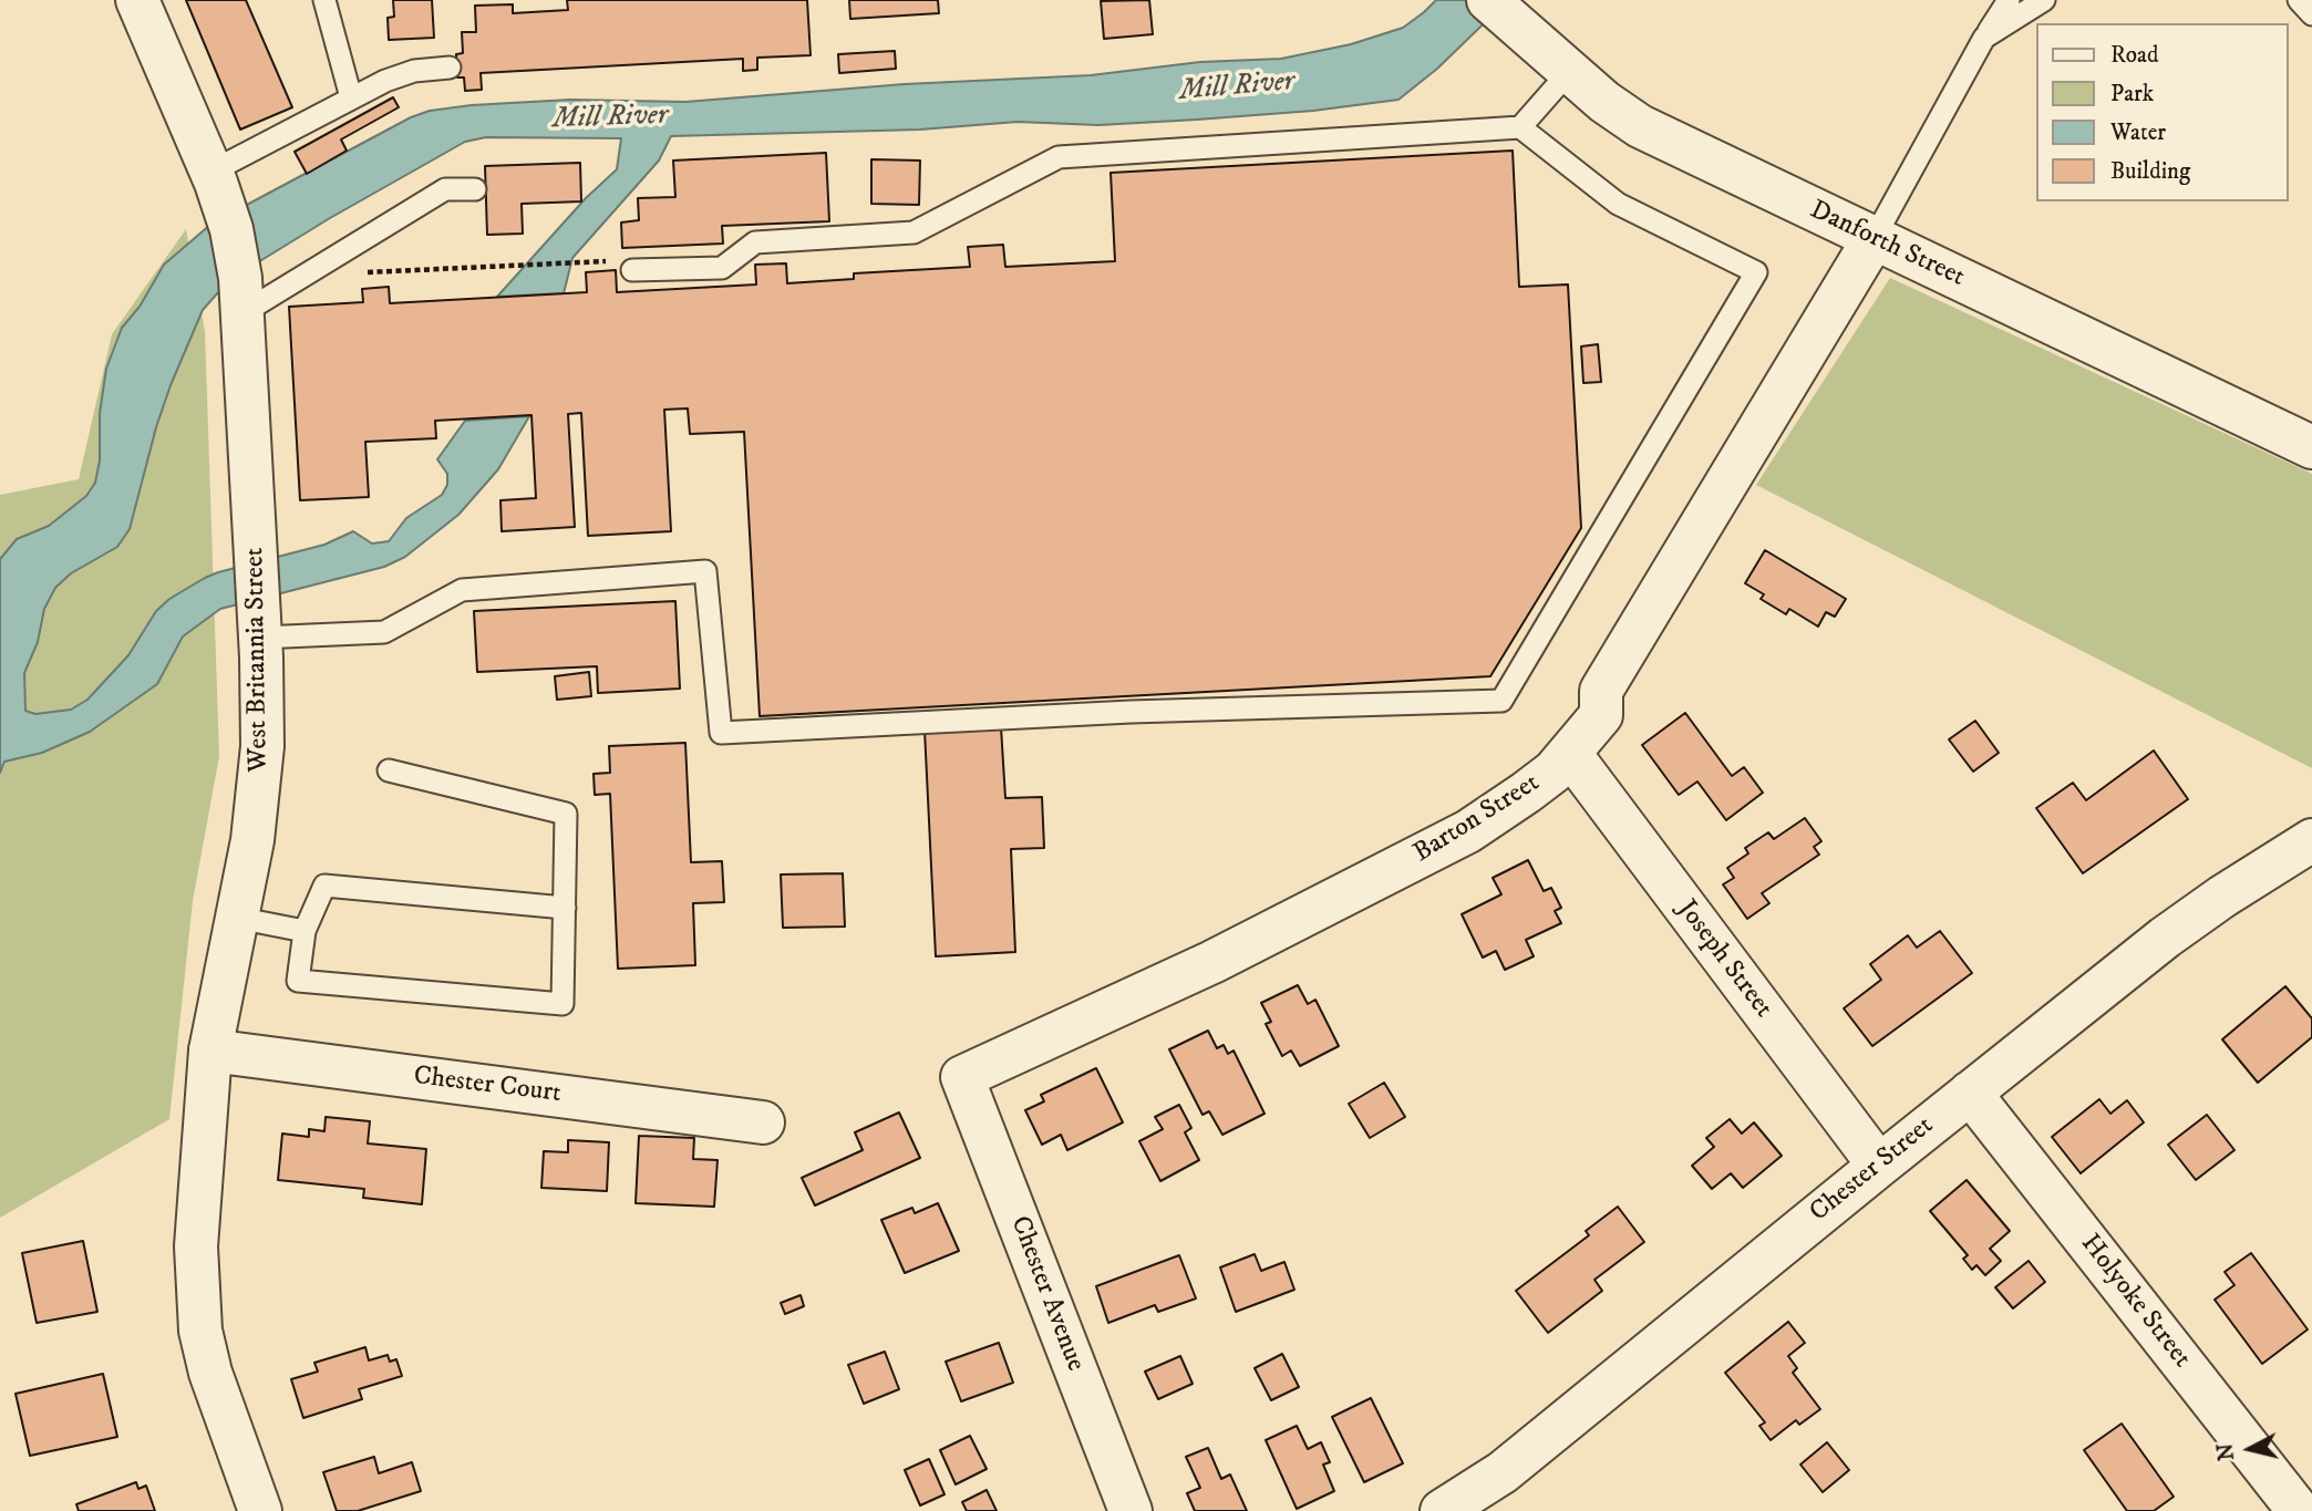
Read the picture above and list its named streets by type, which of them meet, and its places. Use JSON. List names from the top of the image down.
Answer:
{
  "streets": {
    "street": [
      "Danforth Street",
      "West Britannia Street",
      "Barton Street",
      "Joseph Street",
      "Chester Court",
      "Chester Street",
      "Chester Avenue",
      "Holyoke Street"
    ]
  },
  "crossings": [
    ["Danforth Street", "Barton Street"],
    ["West Britannia Street", "Chester Court"],
    ["Barton Street", "Joseph Street"],
    ["Barton Street", "Chester Avenue"],
    ["Joseph Street", "Chester Street"],
    ["Chester Street", "Holyoke Street"]
  ],
  "water": ["Mill River"],
  "legend": [
    "Road",
    "Park",
    "Water",
    "Building"
  ],
  "north": "left"
}
